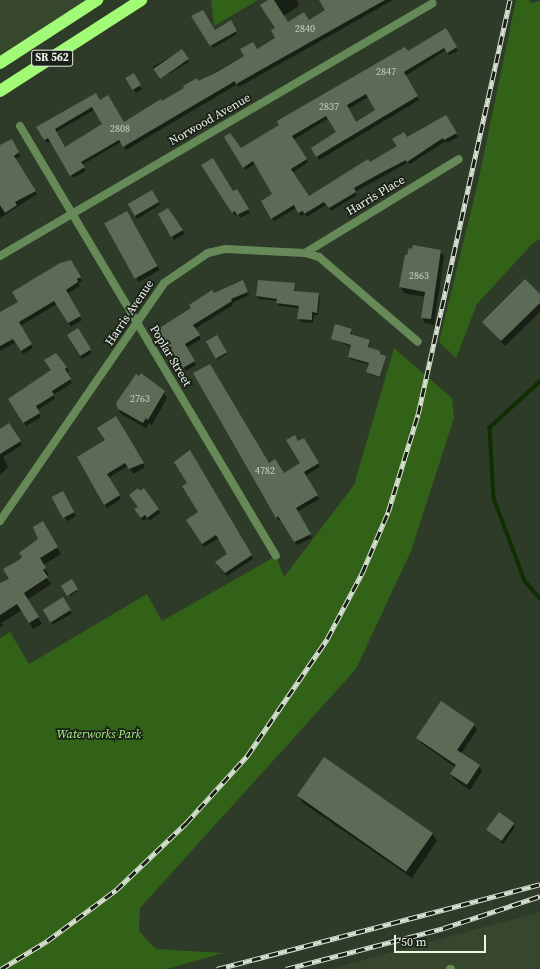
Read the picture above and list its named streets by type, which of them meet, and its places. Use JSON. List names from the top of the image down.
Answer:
{
  "streets": {
    "highway": ["SR 562"],
    "street": [
      "Norwood Avenue",
      "Harris Place",
      "Harris Avenue",
      "Poplar Street"
    ]
  },
  "crossings": [
    ["Norwood Avenue", "Poplar Street"],
    ["Harris Place", "Harris Avenue"],
    ["Harris Avenue", "Poplar Street"]
  ],
  "parks": ["Waterworks Park"],
  "house_numbers": [
    "2840",
    "2847",
    "2837",
    "2808",
    "2863",
    "2763",
    "4782"
  ],
  "scale_bar": "50 m"
}
